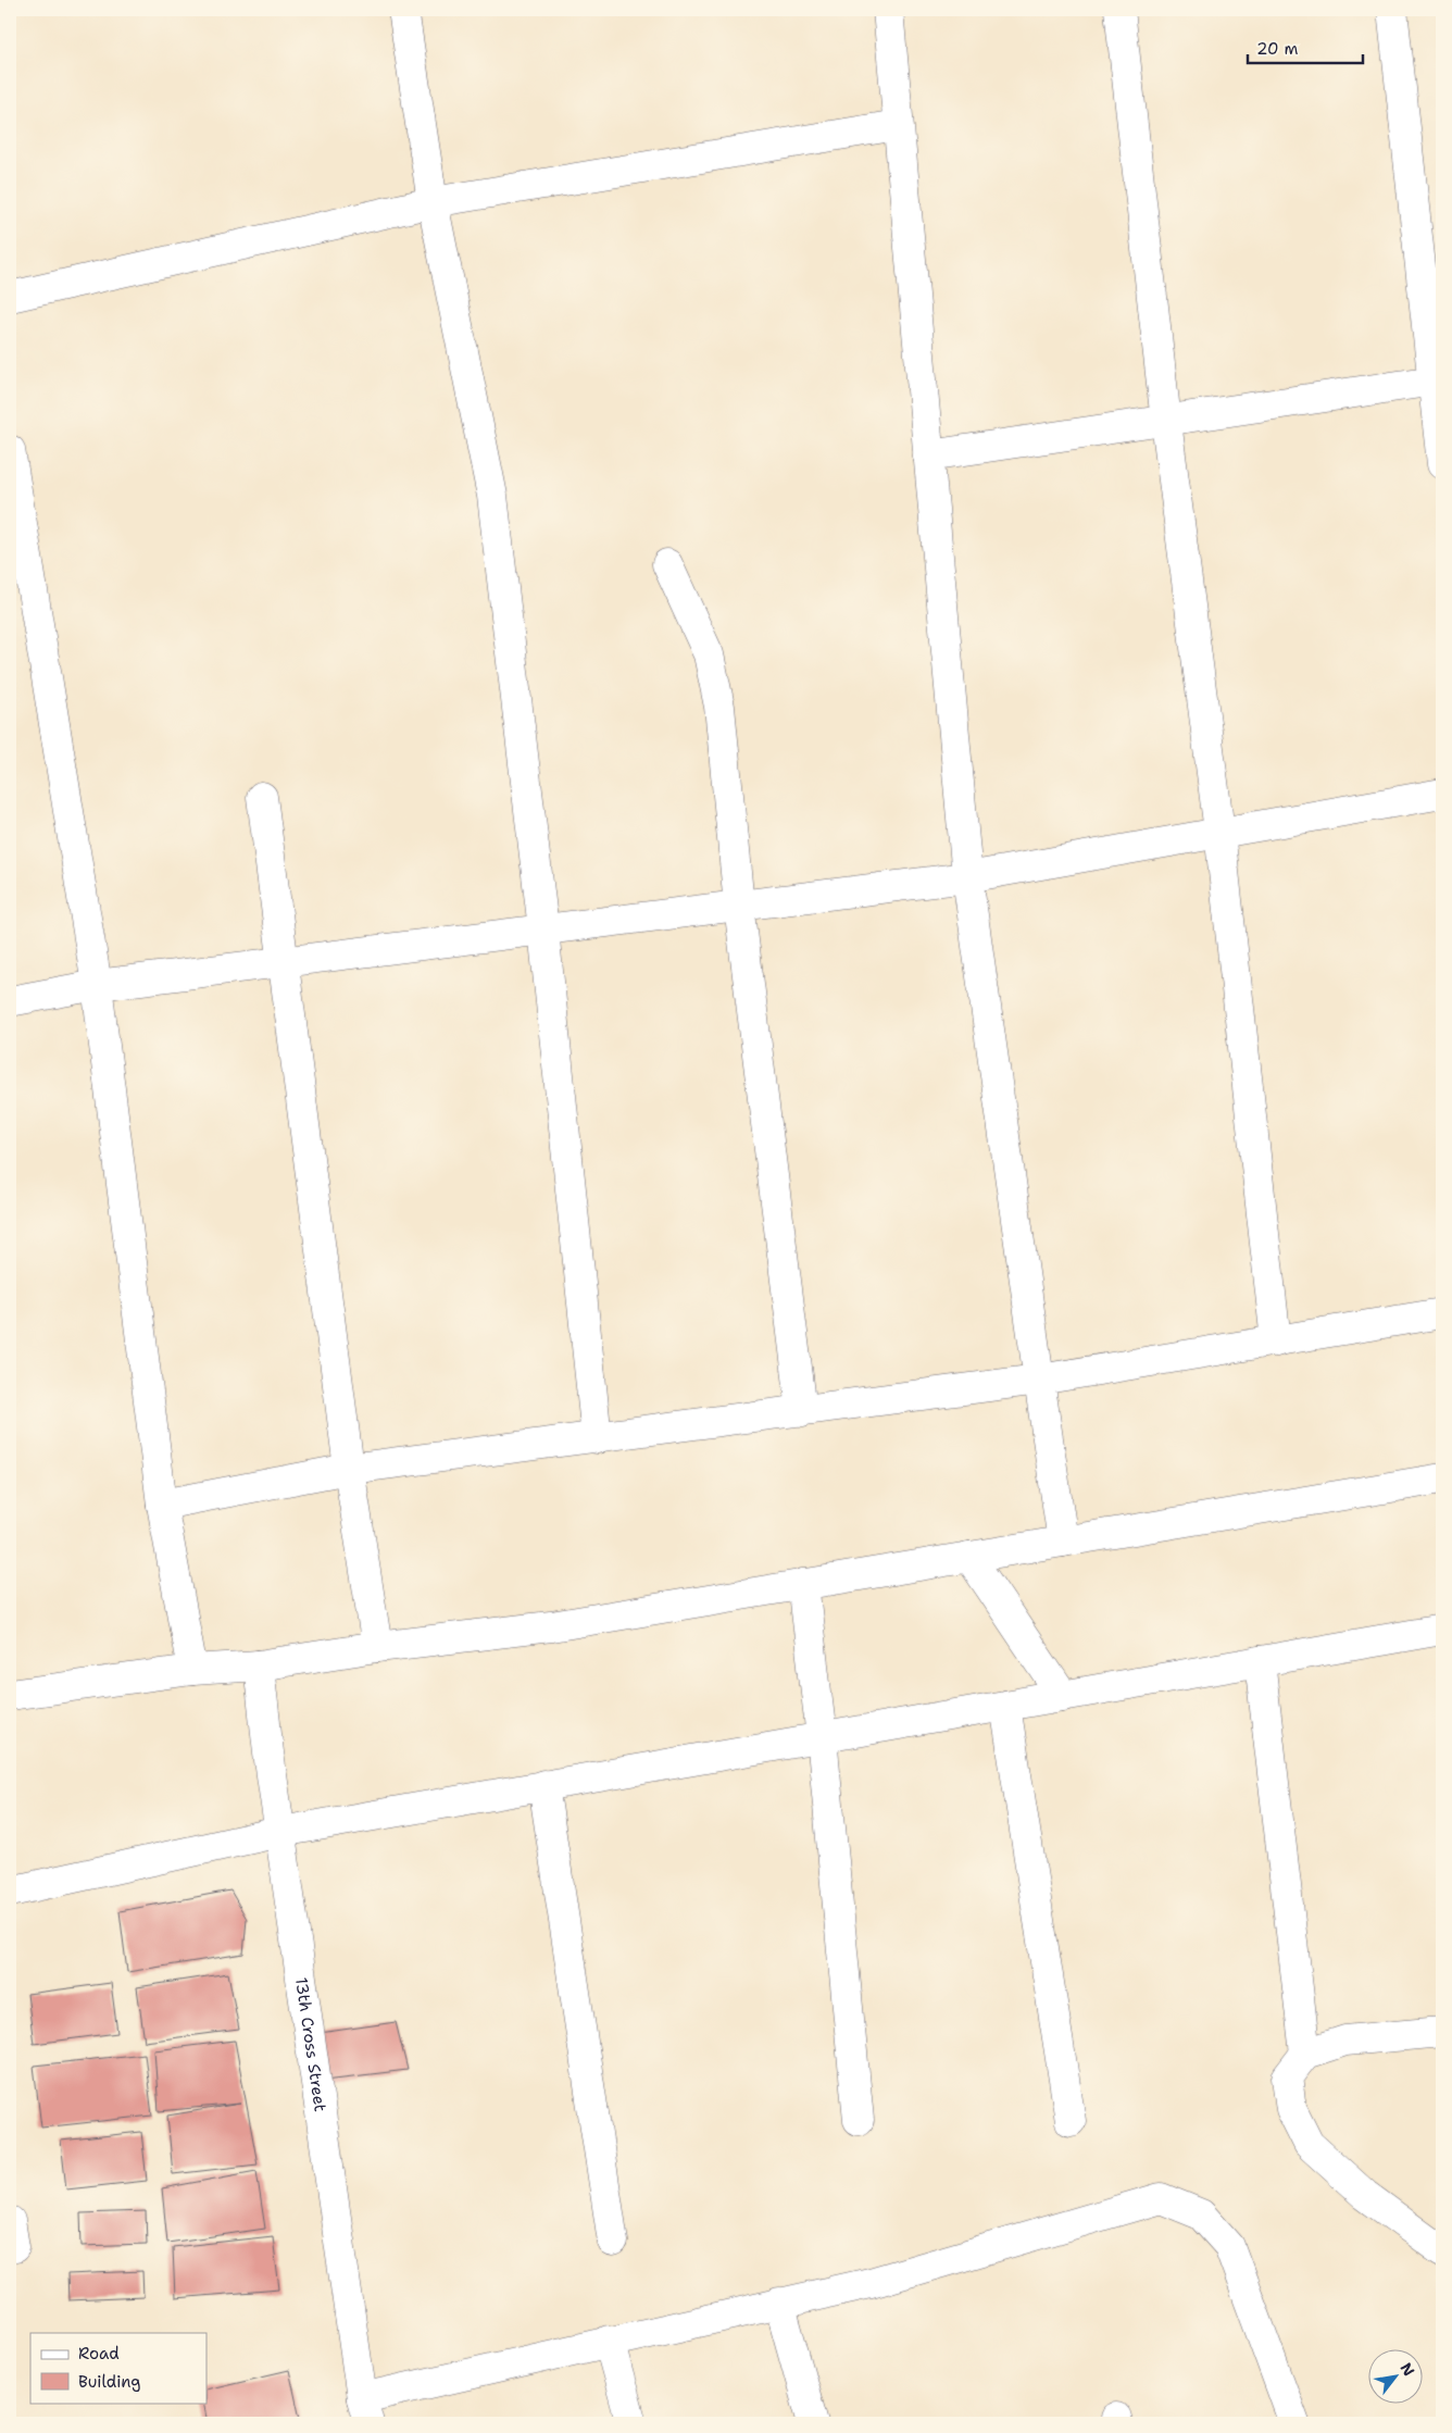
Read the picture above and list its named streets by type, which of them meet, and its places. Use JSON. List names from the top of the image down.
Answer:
{
  "streets": {
    "street": ["13th Cross Street"]
  },
  "legend": ["Road", "Building"],
  "scale_bar": "20 m",
  "north": "top right"
}
